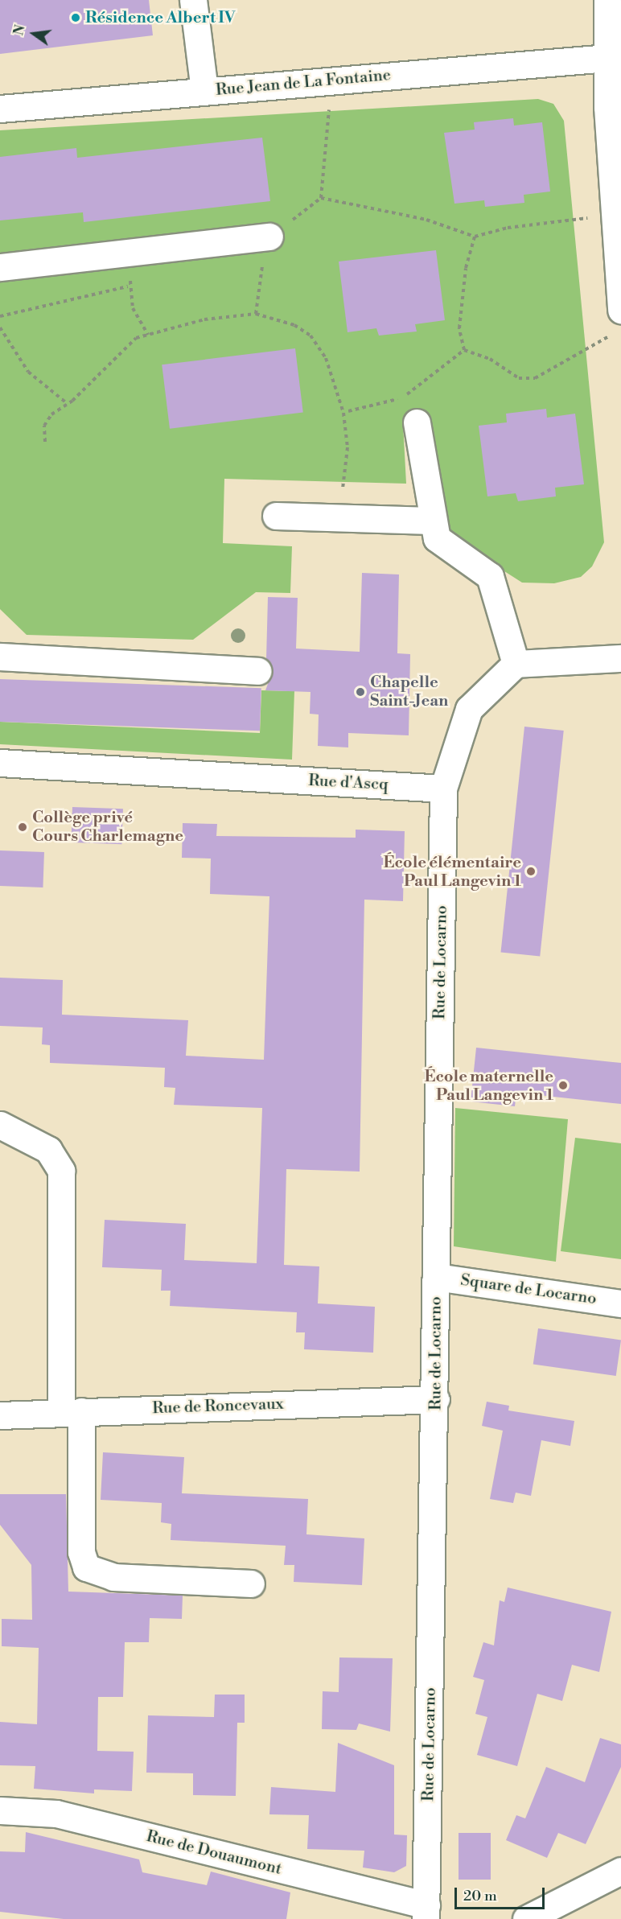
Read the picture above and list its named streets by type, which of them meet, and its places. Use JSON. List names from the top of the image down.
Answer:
{
  "streets": {
    "street": [
      "Rue Jean de La Fontaine",
      "Rue d'Ascq",
      "Rue de Locarno",
      "Square de Locarno",
      "Rue de Roncevaux",
      "Rue de Douaumont"
    ]
  },
  "crossings": [
    ["Rue d'Ascq", "Rue de Locarno"],
    ["Rue de Locarno", "Square de Locarno"],
    ["Rue de Locarno", "Rue de Roncevaux"],
    ["Rue de Locarno", "Rue de Douaumont"]
  ],
  "places": [
    "Résidence Albert IV",
    "Chapelle Saint-Jean",
    "Collège privé Cours Charlemagne",
    "École élémentaire Paul Langevin 1",
    "École maternelle Paul Langevin 1"
  ],
  "scale_bar": "20 m",
  "north": "left"
}
